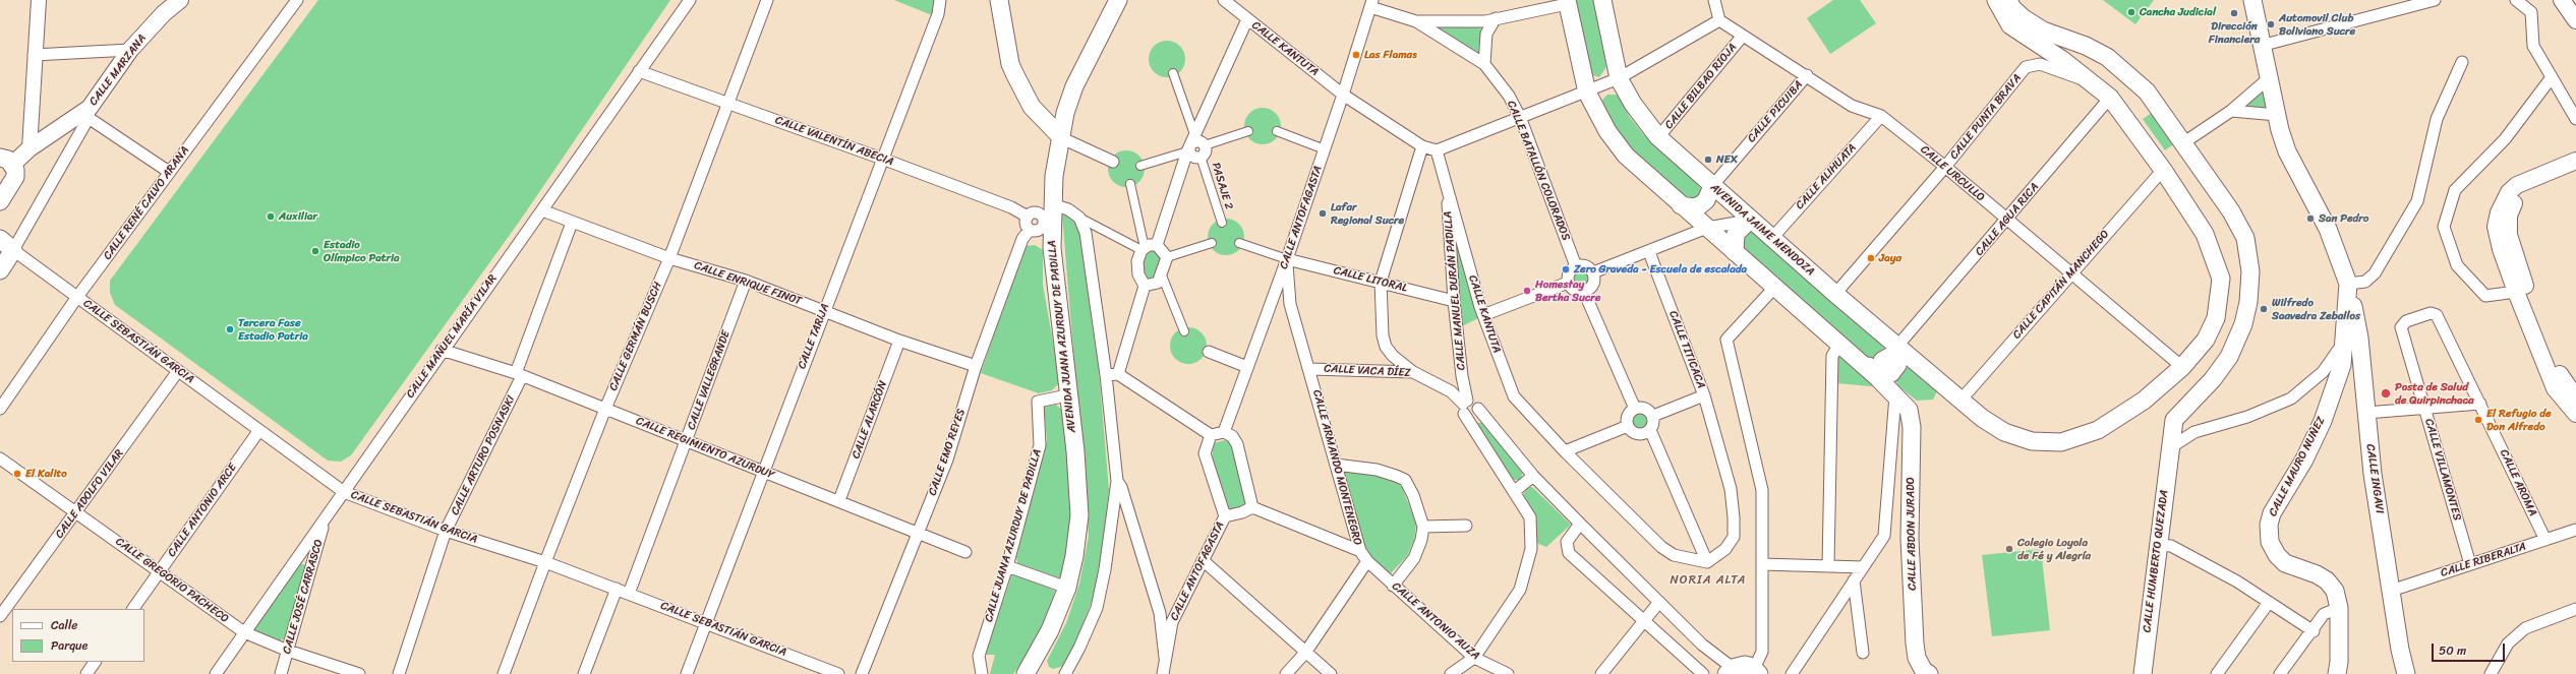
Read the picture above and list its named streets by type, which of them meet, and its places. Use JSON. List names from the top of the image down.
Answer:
{
  "streets": {
    "main road": [
      "CALLE MARZANA",
      "AVENIDA JAIME MENDOZA",
      "AVENIDA JUANA AZURDUY DE PADILLA",
      "CALLE SEBASTIÁN GARCIA",
      "CALLE MAURO NUÑEZ",
      "CALLE INGAVI",
      "CALLE ABDON JURADO",
      "CALLE HUMBERTO QUEZADA"
    ],
    "street": [
      "CALLE KANTUTA",
      "CALLE BILBAO RIOJA",
      "CALLE PICUIBA",
      "CALLE PUNTA BRAVA",
      "CALLE VALENTÍN ABECIA",
      "CALLE BATALLÓN COLORADOS",
      "CALLE URCULLO",
      "CALLE ALIHUATA",
      "PASAJE 2",
      "CALLE RENÉ CALVO ARANA",
      "CALLE ANTOFAGASTA",
      "CALLE AGUA RICA",
      "CALLE LITORAL",
      "CALLE ENRIQUE FINOT",
      "CALLE CAPITÁN MANCHEGO",
      "CALLE MANUEL DURÁN PADILLA",
      "CALLE MANUEL MARÍA VILAR",
      "CALLE GERMÁN BUSCH",
      "CALLE TARIJA",
      "CALLE TITICACA",
      "CALLE VACA DÍEZ",
      "CALLE VALLEGRANDE",
      "CALLE ALARCÓN",
      "CALLE REGIMIENTO AZURDUY",
      "CALLE EMO REYES",
      "CALLE ARTURO POSNASKI",
      "CALLE ARMANDO MONTENEGRO",
      "CALLE VILLAMONTES",
      "CALLE AROMA",
      "CALLE ADOLFO VILAR",
      "CALLE ANTONIO ARCE",
      "CALLE JUANA AZURDUY DE PADILLA",
      "CALLE RIBERALTA",
      "CALLE GREGORIO PACHECO",
      "CALLE JOSÉ CARRASCO",
      "CALLE ANTONIO AUZA"
    ]
  },
  "crossings": [
    ["CALLE KANTUTA", "CALLE ANTOFAGASTA"],
    ["CALLE KANTUTA", "CALLE MANUEL DURÁN PADILLA"],
    ["CALLE BILBAO RIOJA", "CALLE URCULLO"],
    ["CALLE BILBAO RIOJA", "AVENIDA JAIME MENDOZA"],
    ["CALLE PICUIBA", "CALLE URCULLO"],
    ["CALLE PICUIBA", "AVENIDA JAIME MENDOZA"],
    ["CALLE PUNTA BRAVA", "CALLE URCULLO"],
    ["CALLE PUNTA BRAVA", "AVENIDA JAIME MENDOZA"],
    ["CALLE VALENTÍN ABECIA", "CALLE MANUEL MARÍA VILAR"],
    ["CALLE VALENTÍN ABECIA", "CALLE GERMÁN BUSCH"],
    ["CALLE VALENTÍN ABECIA", "CALLE TARIJA"],
    ["CALLE VALENTÍN ABECIA", "AVENIDA JUANA AZURDUY DE PADILLA"],
    ["CALLE VALENTÍN ABECIA", "CALLE EMO REYES"],
    ["CALLE BATALLÓN COLORADOS", "CALLE ANTOFAGASTA"],
    ["CALLE URCULLO", "CALLE ALIHUATA"],
    ["CALLE URCULLO", "CALLE AGUA RICA"],
    ["CALLE URCULLO", "AVENIDA JAIME MENDOZA"],
    ["CALLE URCULLO", "CALLE CAPITÁN MANCHEGO"],
    ["CALLE ALIHUATA", "AVENIDA JAIME MENDOZA"],
    ["CALLE RENÉ CALVO ARANA", "CALLE SEBASTIÁN GARCIA"],
    ["CALLE ANTOFAGASTA", "CALLE LITORAL"],
    ["CALLE ANTOFAGASTA", "CALLE ARMANDO MONTENEGRO"],
    ["CALLE AGUA RICA", "AVENIDA JAIME MENDOZA"],
    ["CALLE AGUA RICA", "CALLE ABDON JURADO"],
    ["AVENIDA JAIME MENDOZA", "CALLE CAPITÁN MANCHEGO"],
    ["AVENIDA JAIME MENDOZA", "CALLE ABDON JURADO"],
    ["AVENIDA JAIME MENDOZA", "CALLE HUMBERTO QUEZADA"],
    ["CALLE LITORAL", "CALLE MANUEL DURÁN PADILLA"],
    ["CALLE LITORAL", "CALLE ARMANDO MONTENEGRO"],
    ["CALLE ENRIQUE FINOT", "CALLE MANUEL MARÍA VILAR"],
    ["CALLE ENRIQUE FINOT", "CALLE GERMÁN BUSCH"],
    ["CALLE ENRIQUE FINOT", "CALLE TARIJA"],
    ["CALLE ENRIQUE FINOT", "CALLE VALLEGRANDE"],
    ["CALLE ENRIQUE FINOT", "CALLE ALARCÓN"],
    ["CALLE ENRIQUE FINOT", "CALLE EMO REYES"],
    ["CALLE ENRIQUE FINOT", "CALLE ARTURO POSNASKI"],
    ["CALLE MANUEL DURÁN PADILLA", "CALLE VACA DÍEZ"],
    ["CALLE MANUEL DURÁN PADILLA", "CALLE ANTONIO AUZA"],
    ["CALLE MANUEL MARÍA VILAR", "CALLE SEBASTIÁN GARCIA"],
    ["CALLE MANUEL MARÍA VILAR", "CALLE REGIMIENTO AZURDUY"],
    ["CALLE MANUEL MARÍA VILAR", "CALLE GREGORIO PACHECO"],
    ["CALLE MANUEL MARÍA VILAR", "CALLE JOSÉ CARRASCO"],
    ["CALLE GERMÁN BUSCH", "CALLE SEBASTIÁN GARCIA"],
    ["CALLE GERMÁN BUSCH", "CALLE REGIMIENTO AZURDUY"],
    ["CALLE TARIJA", "CALLE SEBASTIÁN GARCIA"],
    ["CALLE TARIJA", "CALLE REGIMIENTO AZURDUY"],
    ["AVENIDA JUANA AZURDUY DE PADILLA", "CALLE EMO REYES"],
    ["AVENIDA JUANA AZURDUY DE PADILLA", "CALLE JUANA AZURDUY DE PADILLA"],
    ["CALLE SEBASTIÁN GARCIA", "CALLE VALLEGRANDE"],
    ["CALLE SEBASTIÁN GARCIA", "CALLE ARTURO POSNASKI"],
    ["CALLE SEBASTIÁN GARCIA", "CALLE ADOLFO VILAR"],
    ["CALLE SEBASTIÁN GARCIA", "CALLE ANTONIO ARCE"],
    ["CALLE VACA DÍEZ", "CALLE ARMANDO MONTENEGRO"],
    ["CALLE VALLEGRANDE", "CALLE REGIMIENTO AZURDUY"],
    ["CALLE ALARCÓN", "CALLE REGIMIENTO AZURDUY"],
    ["CALLE REGIMIENTO AZURDUY", "CALLE EMO REYES"],
    ["CALLE REGIMIENTO AZURDUY", "CALLE ARTURO POSNASKI"],
    ["CALLE MAURO NUÑEZ", "CALLE INGAVI"],
    ["CALLE ARMANDO MONTENEGRO", "CALLE ANTONIO AUZA"],
    ["CALLE VILLAMONTES", "CALLE AROMA"],
    ["CALLE VILLAMONTES", "CALLE RIBERALTA"],
    ["CALLE INGAVI", "CALLE RIBERALTA"],
    ["CALLE AROMA", "CALLE RIBERALTA"],
    ["CALLE ADOLFO VILAR", "CALLE GREGORIO PACHECO"],
    ["CALLE ANTONIO ARCE", "CALLE GREGORIO PACHECO"],
    ["CALLE GREGORIO PACHECO", "CALLE JOSÉ CARRASCO"]
  ],
  "districts": ["NORIA ALTA"],
  "places": [
    "Cancha Judicial",
    "Dirección Financiera",
    "Automovil Club Boliviano Sucre",
    "Las Flamas",
    "NEX",
    "Lafar Regional Sucre",
    "Auxiliar",
    "San Pedro",
    "Estadio Olímpico Patria",
    "Jaya",
    "Zero Graveda - Escuela de escalada",
    "Homestay Bertha Sucre",
    "Wilfredo Saavedra Zeballos",
    "Tercera Fase Estadio Patria",
    "Posta de Salud de Quirpinchaca",
    "El Refugio de Don Alfredo",
    "El Kalito",
    "Colegio Loyola de Fé y Alegría"
  ],
  "legend": ["Calle", "Parque"],
  "scale_bar": "50 m"
}
